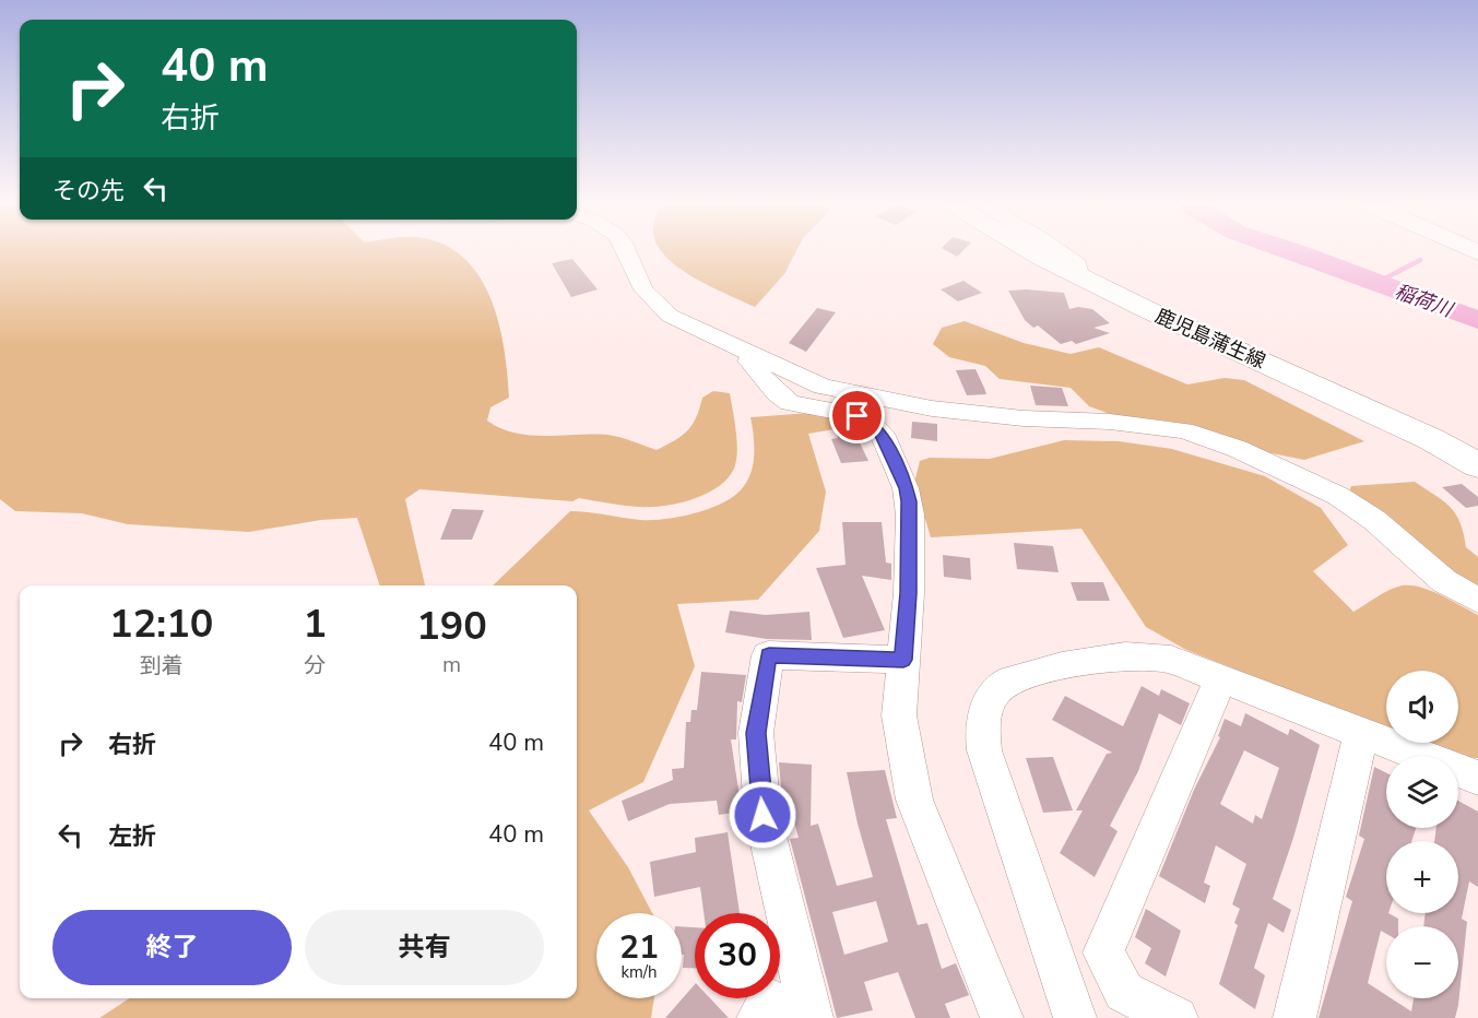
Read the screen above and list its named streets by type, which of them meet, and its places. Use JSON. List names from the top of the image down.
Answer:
{
  "streets": {
    "main road": ["鹿児島蒲生線"]
  },
  "water": ["稲荷川"],
  "page": {
    "turn": ["40 m", "右折"],
    "then": "その先",
    "eta": [
      "12:10",
      "到着",
      "1",
      "分",
      "190",
      "m"
    ],
    "map_buttons": ["+", "−"],
    "list": [
      {
        "name": "右折",
        "value": "40 m"
      },
      {
        "name": "左折",
        "value": "40 m"
      }
    ],
    "buttons": ["終了", "共有"],
    "speed": "21 km/h",
    "limit": "30"
  }
}
